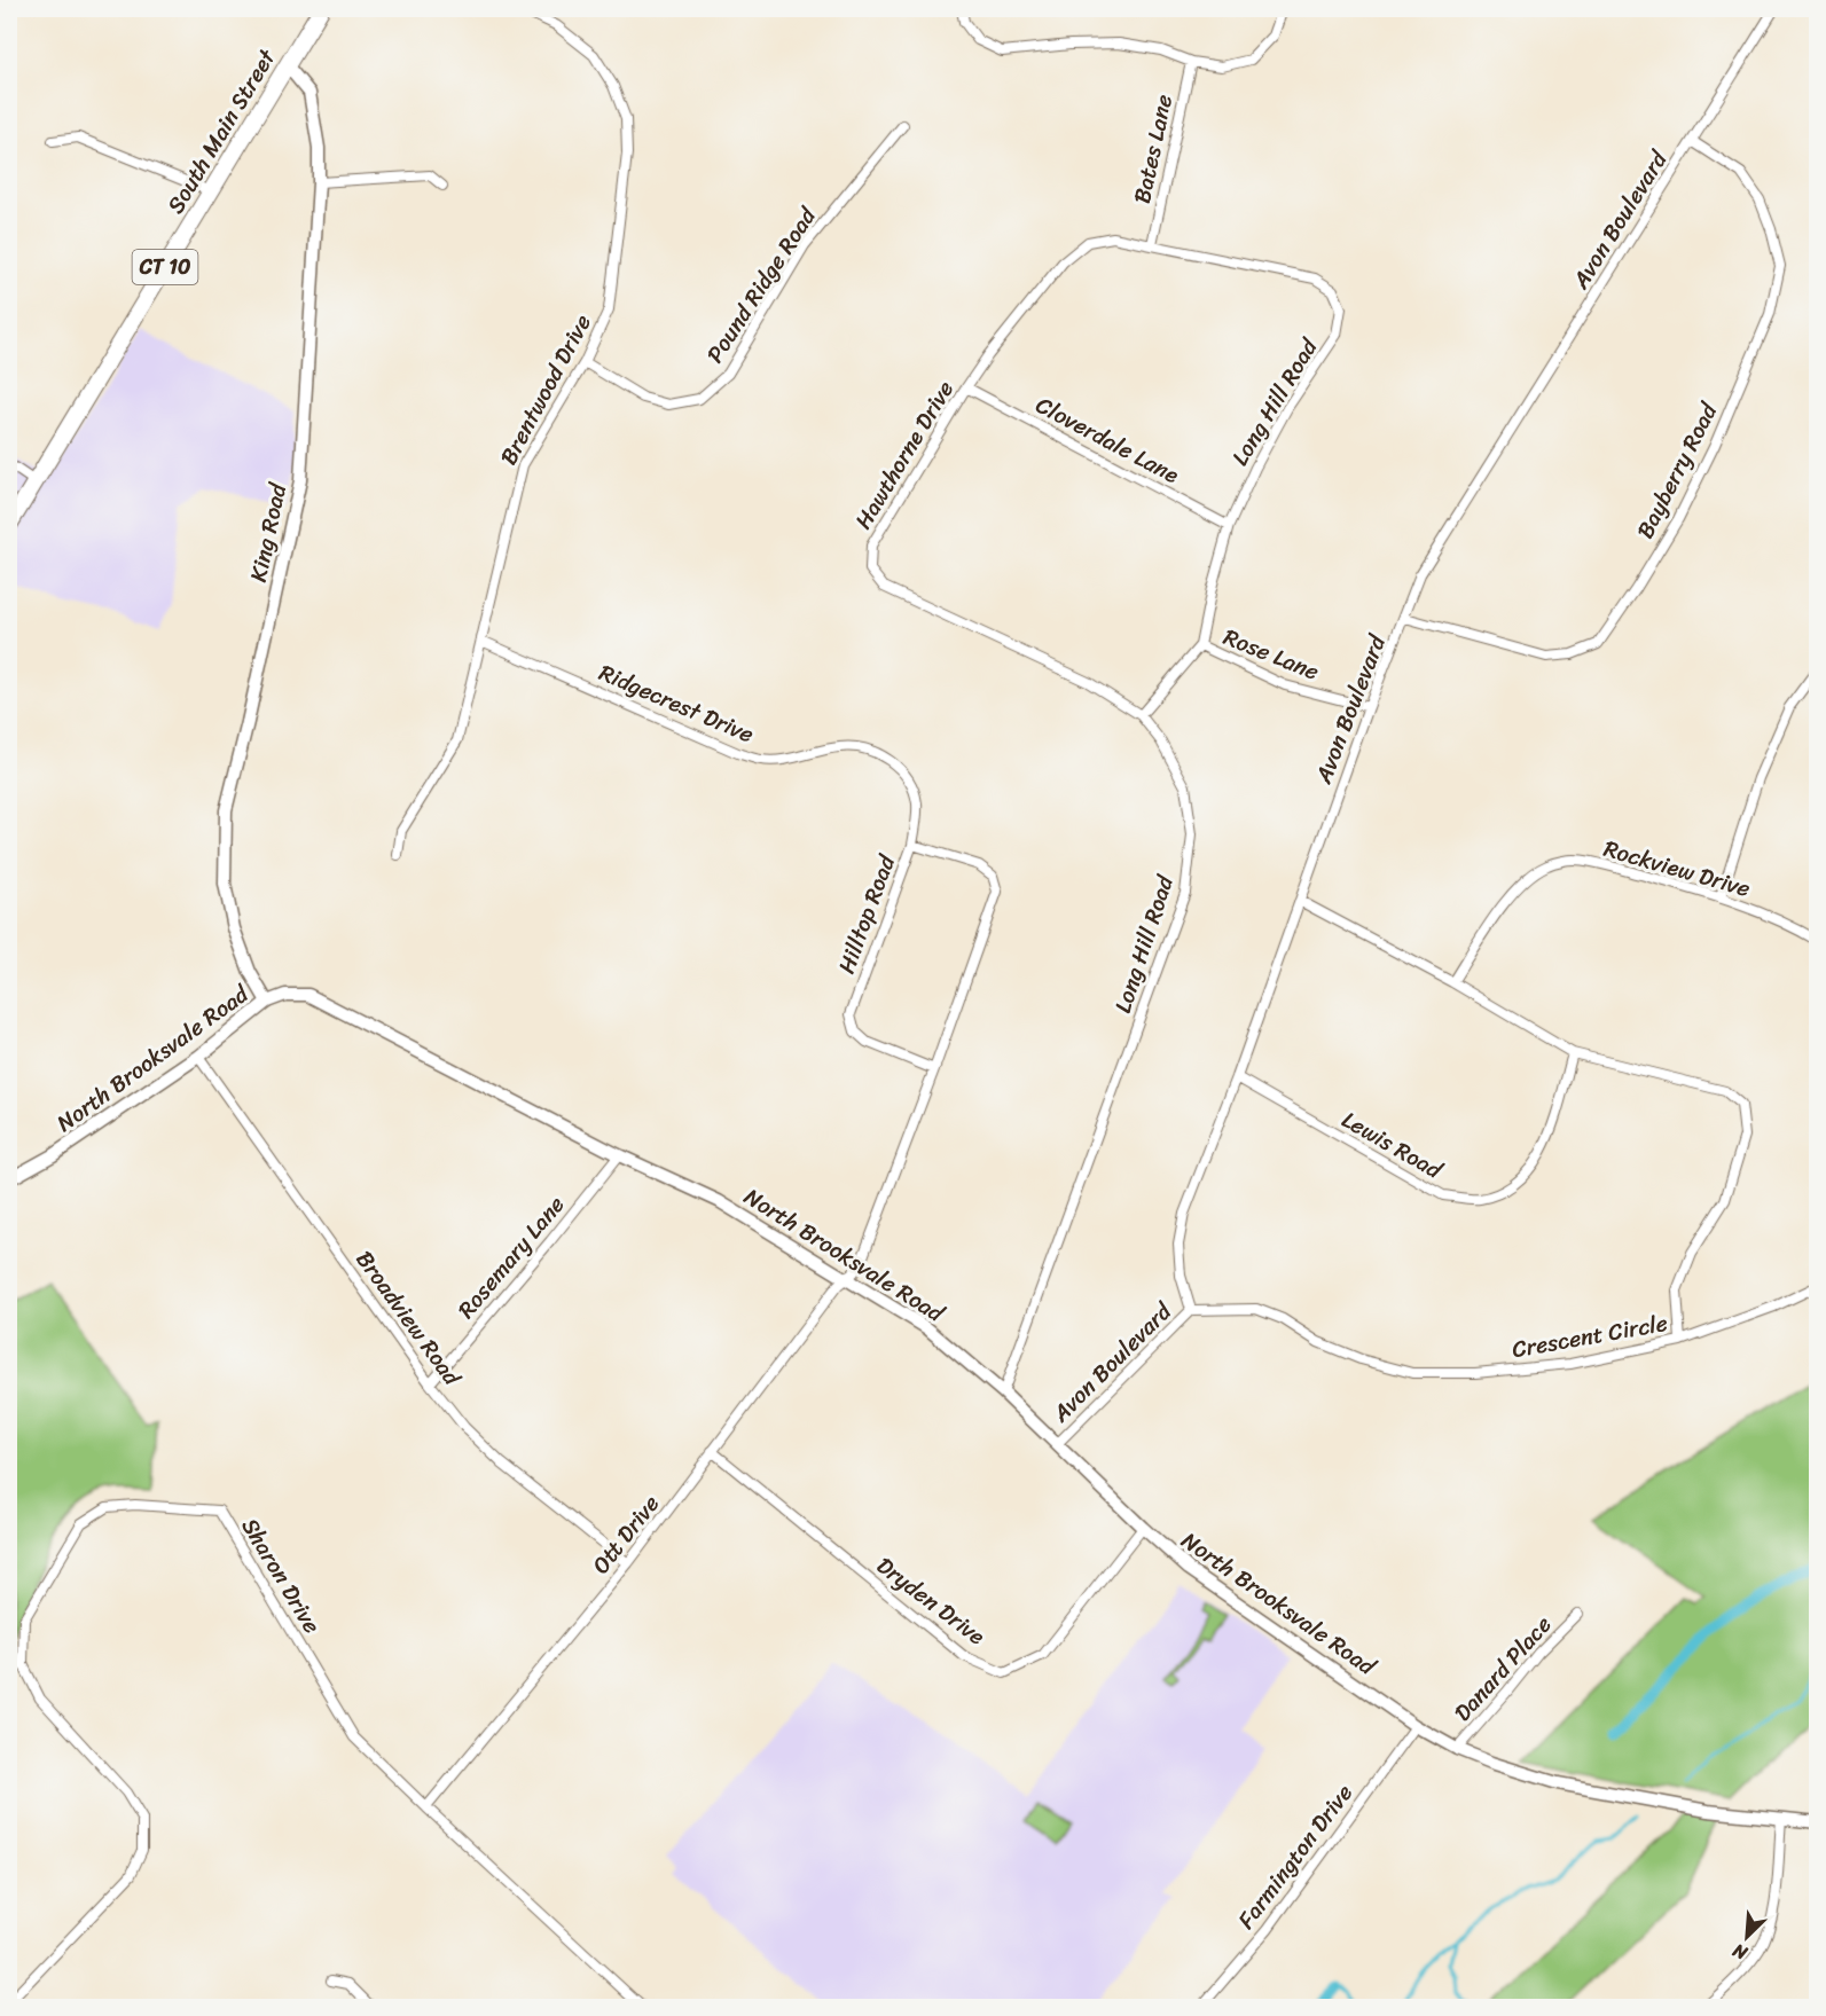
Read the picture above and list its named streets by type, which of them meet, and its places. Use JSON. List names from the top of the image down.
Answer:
{
  "streets": {
    "highway": ["South Main Street", "CT 10"],
    "main road": ["King Road", "North Brooksvale Road"],
    "street": [
      "Bates Lane",
      "Avon Boulevard",
      "Pound Ridge Road",
      "Brentwood Drive",
      "Long Hill Road",
      "Cloverdale Lane",
      "Hawthorne Drive",
      "Bayberry Road",
      "Rose Lane",
      "Ridgecrest Drive",
      "Rockview Drive",
      "Hilltop Road",
      "Lewis Road",
      "Rosemary Lane",
      "Broadview Road",
      "Crescent Circle",
      "Ott Drive",
      "Sharon Drive",
      "Dryden Drive",
      "Danard Place",
      "Farmington Drive"
    ]
  },
  "crossings": [
    ["South Main Street", "King Road"],
    ["Bates Lane", "Long Hill Road"],
    ["Bates Lane", "Hawthorne Drive"],
    ["Avon Boulevard", "Bayberry Road"],
    ["Avon Boulevard", "Rose Lane"],
    ["Avon Boulevard", "North Brooksvale Road"],
    ["Avon Boulevard", "Lewis Road"],
    ["Avon Boulevard", "Crescent Circle"],
    ["Pound Ridge Road", "Brentwood Drive"],
    ["Brentwood Drive", "Ridgecrest Drive"],
    ["Long Hill Road", "Cloverdale Lane"],
    ["Long Hill Road", "Hawthorne Drive"],
    ["Long Hill Road", "Rose Lane"],
    ["Long Hill Road", "North Brooksvale Road"],
    ["Cloverdale Lane", "Hawthorne Drive"],
    ["King Road", "North Brooksvale Road"],
    ["Ridgecrest Drive", "Hilltop Road"],
    ["Rockview Drive", "Crescent Circle"],
    ["Hilltop Road", "North Brooksvale Road"],
    ["Hilltop Road", "Ott Drive"],
    ["North Brooksvale Road", "Rosemary Lane"],
    ["North Brooksvale Road", "Broadview Road"],
    ["North Brooksvale Road", "Ott Drive"],
    ["North Brooksvale Road", "Dryden Drive"],
    ["North Brooksvale Road", "Danard Place"],
    ["North Brooksvale Road", "Farmington Drive"],
    ["Lewis Road", "Crescent Circle"],
    ["Rosemary Lane", "Broadview Road"],
    ["Broadview Road", "Ott Drive"],
    ["Ott Drive", "Sharon Drive"],
    ["Ott Drive", "Dryden Drive"]
  ],
  "north": "bottom left"
}
